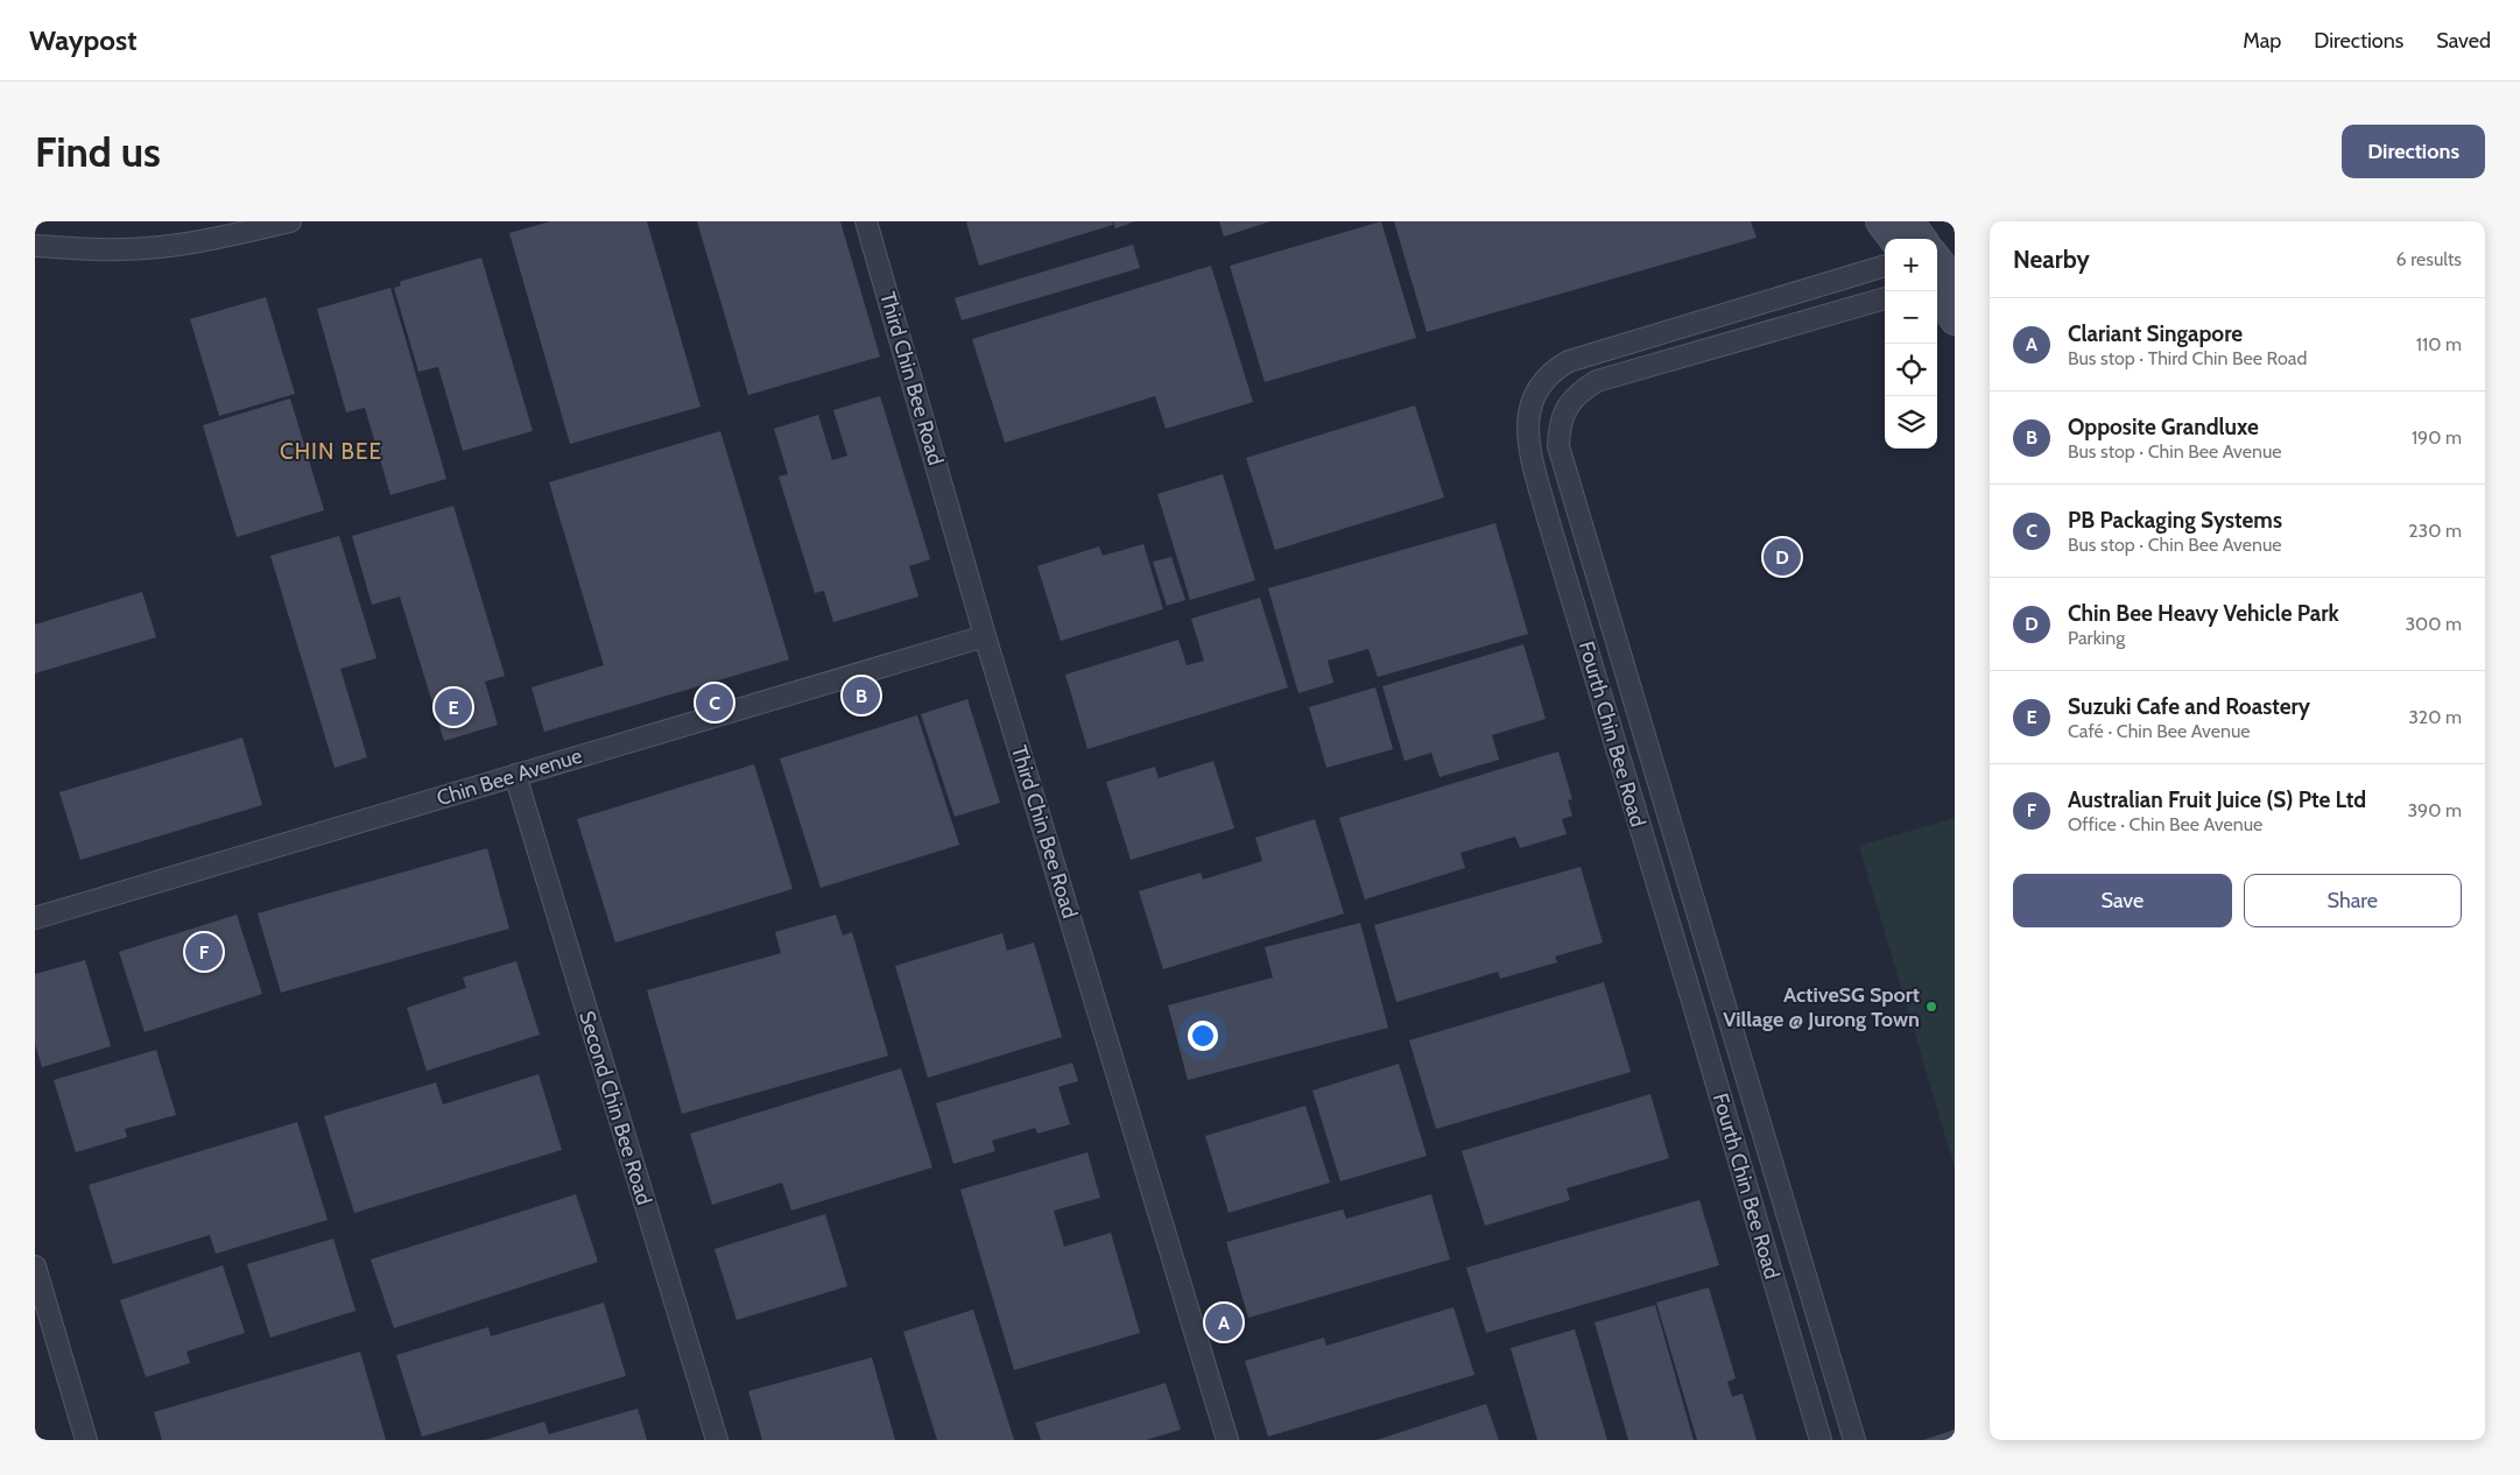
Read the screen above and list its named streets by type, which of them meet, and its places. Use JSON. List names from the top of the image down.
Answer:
{
  "streets": {
    "street": [
      "Third Chin Bee Road",
      "Fourth Chin Bee Road",
      "Chin Bee Avenue",
      "Second Chin Bee Road"
    ]
  },
  "crossings": [
    ["Third Chin Bee Road", "Chin Bee Avenue"],
    ["Chin Bee Avenue", "Second Chin Bee Road"]
  ],
  "districts": ["CHIN BEE"],
  "places": ["ActiveSG Sport Village @ Jurong Town"],
  "page": {
    "header": "Waypost",
    "nav": ["Map", "Directions", "Saved"],
    "buttons": [
      "Directions",
      ["Save", "Share"]
    ],
    "title": "Find us",
    "heading": ["Nearby", "6 results"],
    "map_buttons": ["+", "−"],
    "list": [
      {
        "mark": "A",
        "name": "Clariant Singapore",
        "note": "Bus stop · Third Chin Bee Road",
        "value": "110 m"
      },
      {
        "mark": "B",
        "name": "Opposite Grandluxe",
        "note": "Bus stop · Chin Bee Avenue",
        "value": "190 m"
      },
      {
        "mark": "C",
        "name": "PB Packaging Systems",
        "note": "Bus stop · Chin Bee Avenue",
        "value": "230 m"
      },
      {
        "mark": "D",
        "name": "Chin Bee Heavy Vehicle Park",
        "note": "Parking",
        "value": "300 m"
      },
      {
        "mark": "E",
        "name": "Suzuki Cafe and Roastery",
        "note": "Café · Chin Bee Avenue",
        "value": "320 m"
      },
      {
        "mark": "F",
        "name": "Australian Fruit Juice (S) Pte Ltd",
        "note": "Office · Chin Bee Avenue",
        "value": "390 m"
      }
    ],
    "pins": [
      "D",
      "B",
      "C",
      "E",
      "F",
      "A"
    ]
  }
}
